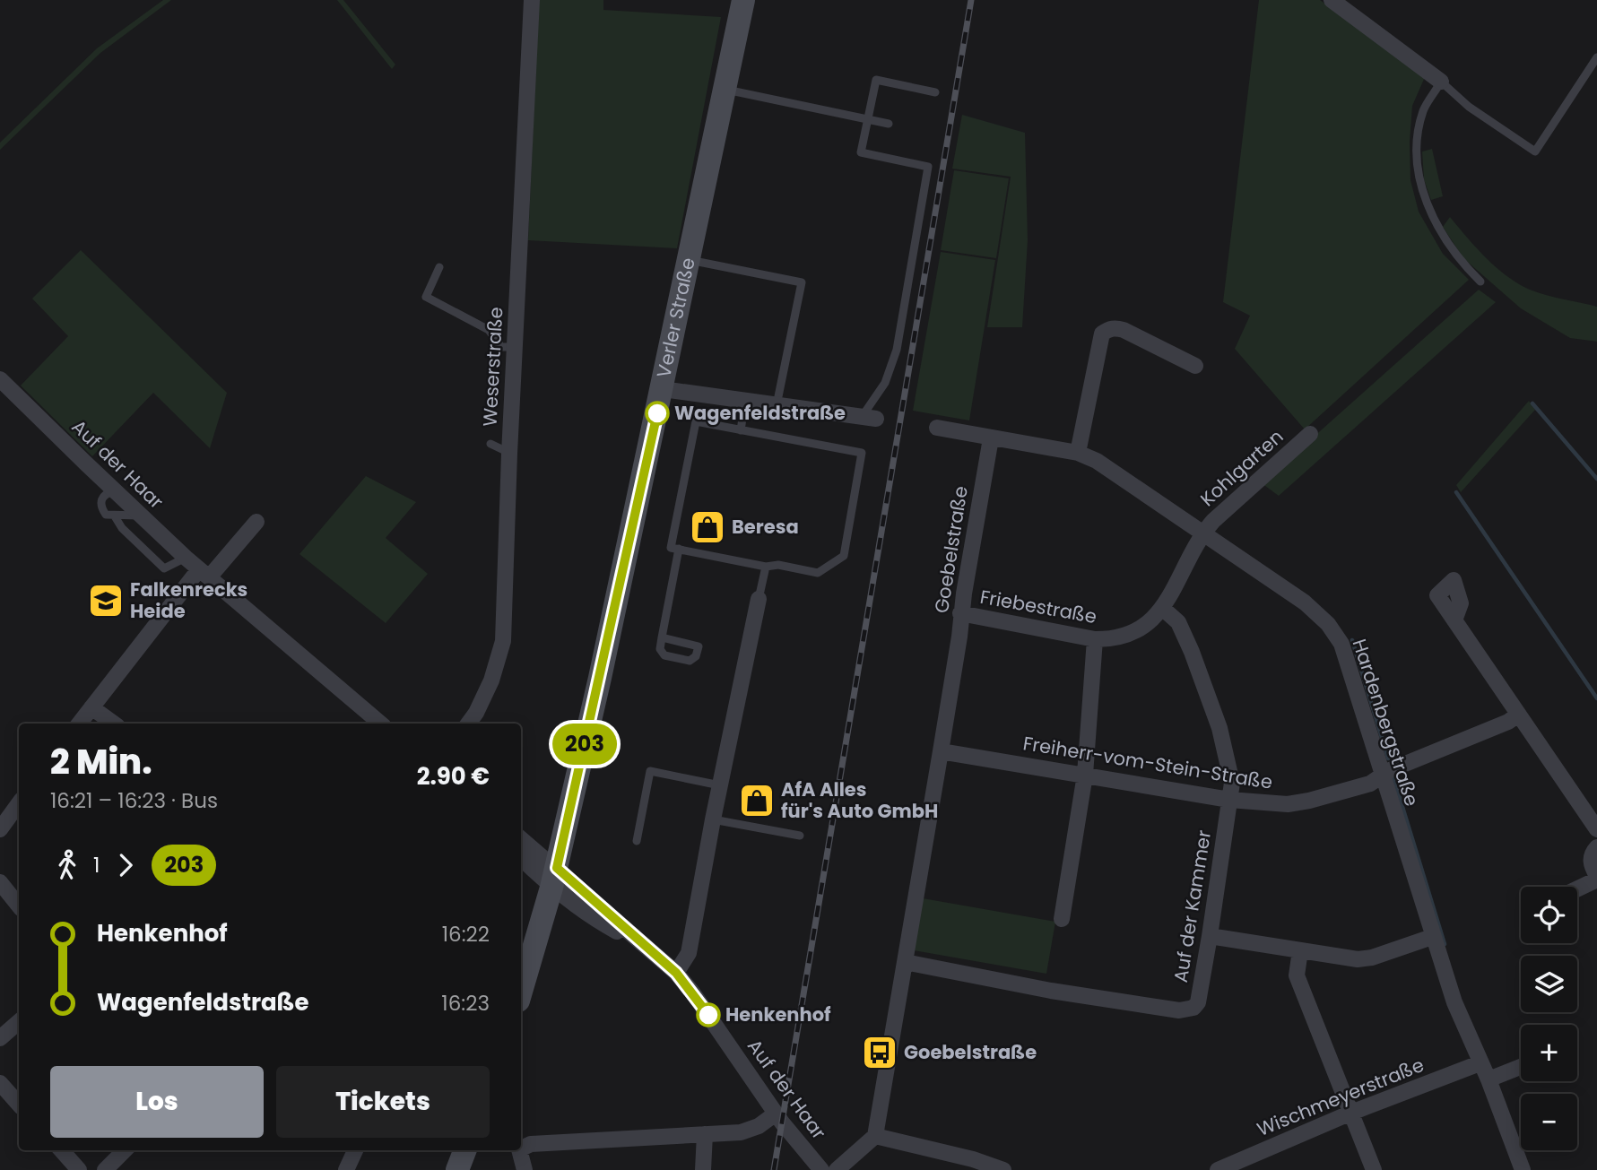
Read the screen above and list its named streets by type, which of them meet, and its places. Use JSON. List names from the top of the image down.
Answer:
{
  "streets": {
    "main road": ["Verler Straße"],
    "street": [
      "Weserstraße",
      "Auf der Haar",
      "Kohlgarten",
      "Goebelstraße",
      "Friebestraße",
      "Hardenbergstraße",
      "Freiherr-vom-Stein-Straße",
      "Auf der Kammer",
      "Wischmeyerstraße"
    ]
  },
  "crossings": [
    ["Verler Straße", "Auf der Haar"],
    ["Kohlgarten", "Friebestraße"],
    ["Kohlgarten", "Hardenbergstraße"],
    ["Goebelstraße", "Friebestraße"],
    ["Goebelstraße", "Hardenbergstraße"],
    ["Goebelstraße", "Freiherr-vom-Stein-Straße"],
    ["Goebelstraße", "Auf der Kammer"],
    ["Friebestraße", "Hardenbergstraße"],
    ["Friebestraße", "Auf der Kammer"],
    ["Hardenbergstraße", "Freiherr-vom-Stein-Straße"],
    ["Hardenbergstraße", "Wischmeyerstraße"],
    ["Freiherr-vom-Stein-Straße", "Auf der Kammer"]
  ],
  "places": {
    "other": ["Wagenfeldstraße", "Henkenhof"],
    "shop": ["Beresa", "AfA Alles für's Auto GmbH"],
    "school or university": ["Falkenrecks Heide"],
    "bus stop": ["Goebelstraße"]
  },
  "lines": ["bus line 203"],
  "page": {
    "on_map": "203",
    "heading": ["2 Min.", "16:21 – 16:23 · Bus", "2.90 €"],
    "legs": ["1", "203"],
    "map_buttons": ["+", "−"],
    "list": [
      {
        "name": "Henkenhof",
        "value": "16:22"
      },
      {
        "name": "Wagenfeldstraße",
        "value": "16:23"
      }
    ],
    "buttons": ["Los", "Tickets"]
  }
}
